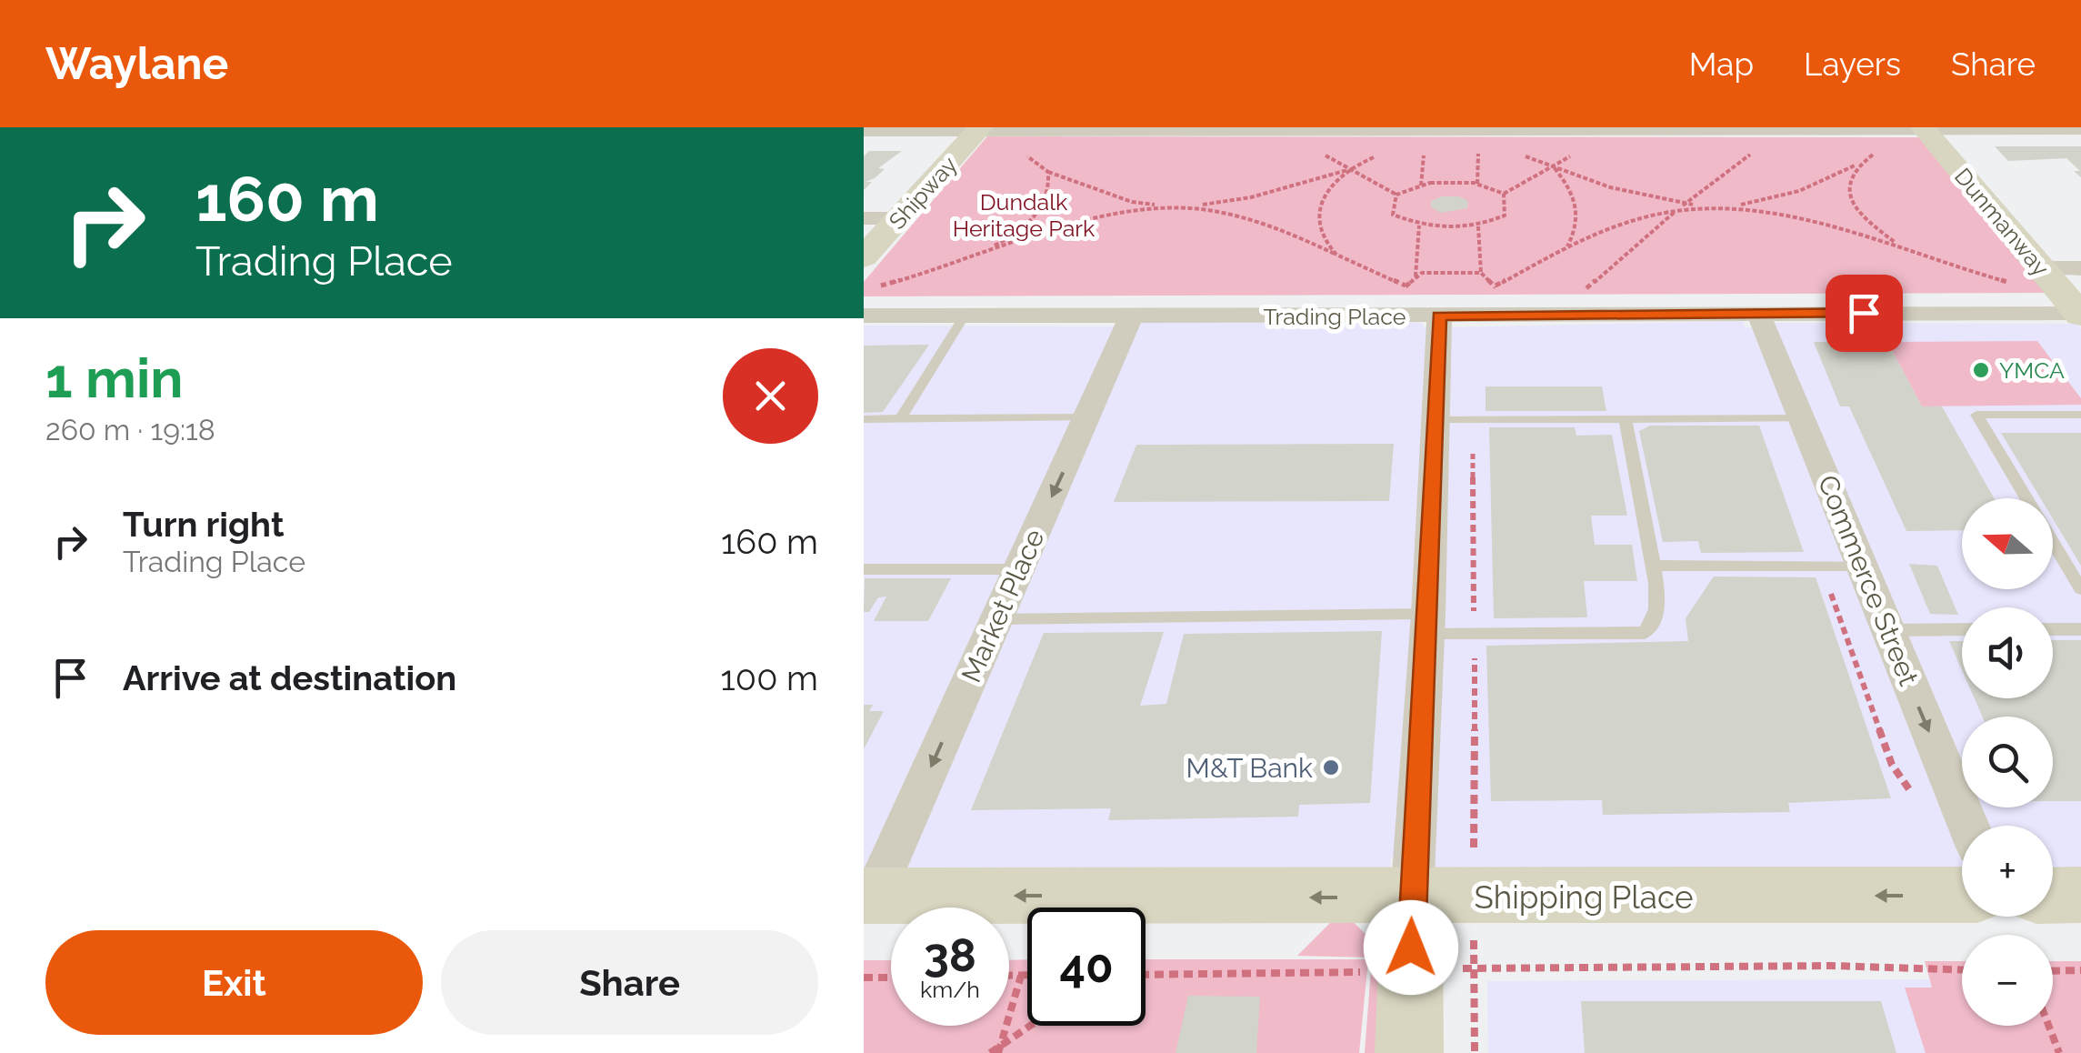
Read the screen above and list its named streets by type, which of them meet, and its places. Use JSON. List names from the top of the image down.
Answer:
{
  "streets": {
    "street": [
      "Shipway",
      "Dunmanway",
      "Trading Place",
      "Commerce Street",
      "Market Place",
      "Shipping Place"
    ]
  },
  "crossings": [
    ["Dunmanway", "Trading Place"],
    ["Trading Place", "Commerce Street"],
    ["Trading Place", "Market Place"],
    ["Market Place", "Shipping Place"]
  ],
  "one_way": ["Commerce Street", "Market Place", "Shipping Place"],
  "parks": ["Dundalk Heritage Park"],
  "places": ["YMCA", "M&T Bank"],
  "north": "left",
  "page": {
    "header": "Waylane",
    "nav": ["Map", "Layers", "Share"],
    "turn": ["160 m", "Trading Place"],
    "heading": ["1 min", "260 m · 19:18"],
    "list": [
      {
        "name": "Turn right",
        "note": "Trading Place",
        "value": "160 m"
      },
      {
        "name": "Arrive at destination",
        "value": "100 m"
      }
    ],
    "map_buttons": ["+", "−"],
    "speed": "38 km/h",
    "limit": "40",
    "buttons": ["Exit", "Share"]
  }
}
